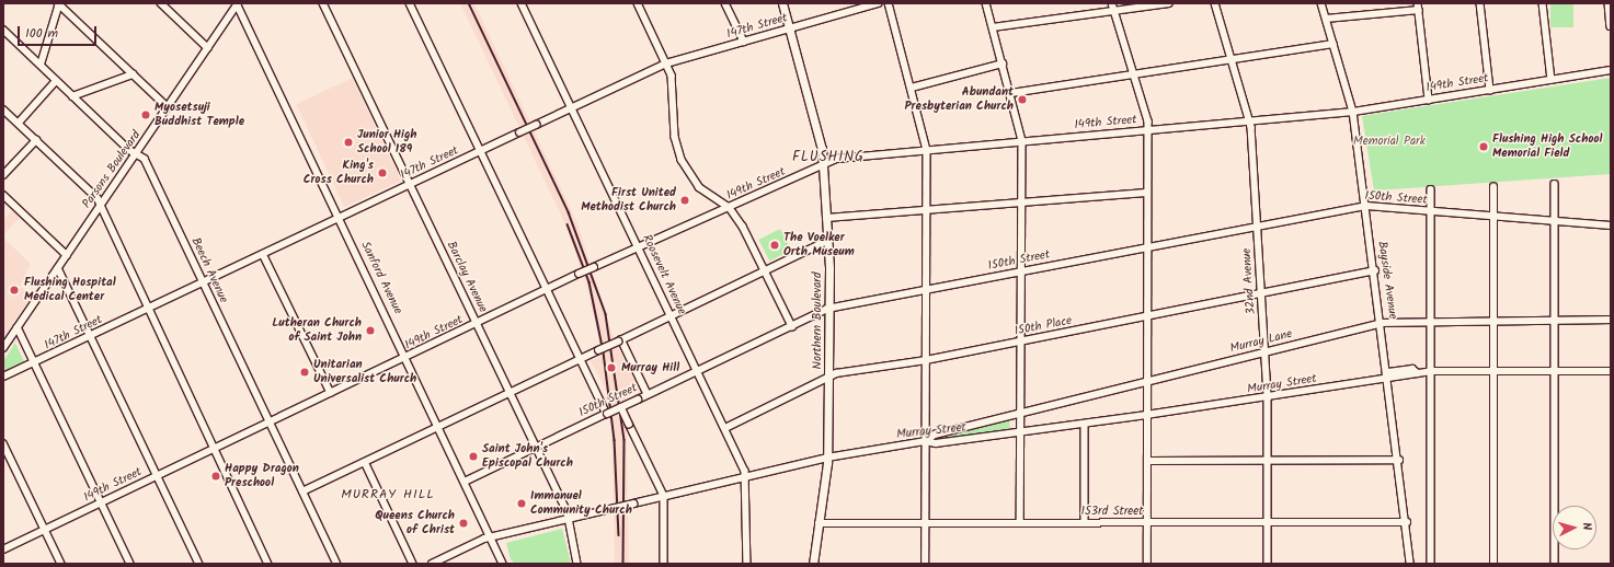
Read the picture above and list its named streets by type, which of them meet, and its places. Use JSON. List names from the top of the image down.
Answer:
{
  "streets": {
    "main road": ["Northern Boulevard"],
    "street": [
      "147th Street",
      "149th Street",
      "Parsons Boulevard",
      "150th Street",
      "Beech Avenue",
      "Roosevelt Avenue",
      "Barclay Avenue",
      "Sanford Avenue",
      "Bayside Avenue",
      "32nd Avenue",
      "150th Place",
      "Murray Lane",
      "Murray Street",
      "153rd Street"
    ]
  },
  "crossings": [
    ["147th Street", "Beech Avenue"],
    ["147th Street", "Roosevelt Avenue"],
    ["147th Street", "Barclay Avenue"],
    ["147th Street", "Sanford Avenue"],
    ["147th Street", "Northern Boulevard"],
    ["149th Street", "Beech Avenue"],
    ["149th Street", "Roosevelt Avenue"],
    ["149th Street", "Barclay Avenue"],
    ["149th Street", "Sanford Avenue"],
    ["149th Street", "Bayside Avenue"],
    ["149th Street", "32nd Avenue"],
    ["149th Street", "Northern Boulevard"],
    ["Parsons Boulevard", "Beech Avenue"],
    ["Parsons Boulevard", "Sanford Avenue"],
    ["150th Street", "Roosevelt Avenue"],
    ["150th Street", "Barclay Avenue"],
    ["150th Street", "Sanford Avenue"],
    ["150th Street", "Bayside Avenue"],
    ["150th Street", "32nd Avenue"],
    ["150th Street", "Northern Boulevard"],
    ["Roosevelt Avenue", "150th Place"],
    ["Roosevelt Avenue", "Murray Street"],
    ["Barclay Avenue", "Murray Street"],
    ["Sanford Avenue", "Murray Street"],
    ["Bayside Avenue", "150th Place"],
    ["Bayside Avenue", "Murray Lane"],
    ["Bayside Avenue", "Murray Street"],
    ["Bayside Avenue", "153rd Street"],
    ["32nd Avenue", "150th Place"],
    ["32nd Avenue", "Murray Lane"],
    ["32nd Avenue", "Murray Street"],
    ["32nd Avenue", "153rd Street"],
    ["Northern Boulevard", "150th Place"],
    ["Northern Boulevard", "Murray Street"],
    ["Northern Boulevard", "153rd Street"],
    ["Murray Lane", "Murray Street"]
  ],
  "districts": ["FLUSHING", "MURRAY HILL"],
  "parks": ["Memorial Park"],
  "places": [
    "Abundant Presbyterian Church",
    "Myosetsuji Buddhist Temple",
    "Junior High School 189",
    "Flushing High School Memorial Field",
    "King's Cross Church",
    "First United Methodist Church",
    "The Voelker Orth Museum",
    "Flushing Hospital Medical Center",
    "Lutheran Church of Saint John",
    "Murray Hill",
    "Unitarian Universalist Church",
    "Saint John's Episcopal Church",
    "Happy Dragon Preschool",
    "Immanuel Community Church",
    "Queens Church of Christ"
  ],
  "scale_bar": "100 m",
  "north": "right"
}
